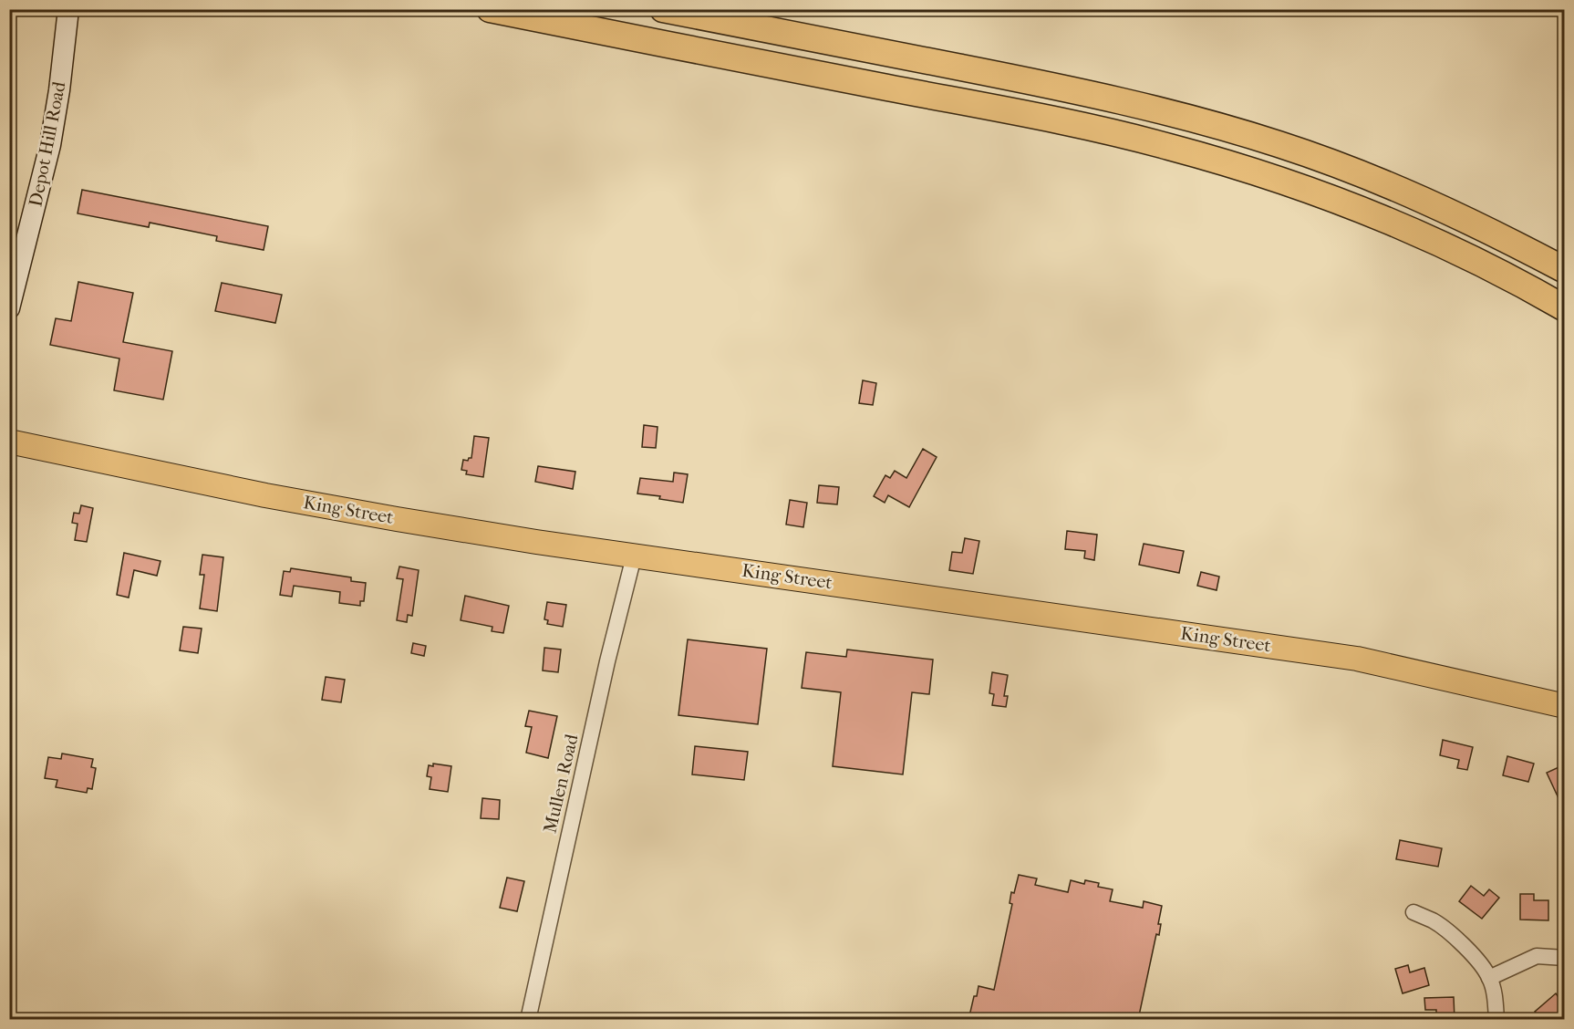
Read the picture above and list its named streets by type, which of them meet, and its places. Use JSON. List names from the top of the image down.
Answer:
{
  "streets": {
    "main road": ["Depot Hill Road", "King Street"],
    "street": ["Mullen Road"]
  },
  "crossings": [
    ["King Street", "Mullen Road"]
  ]
}
